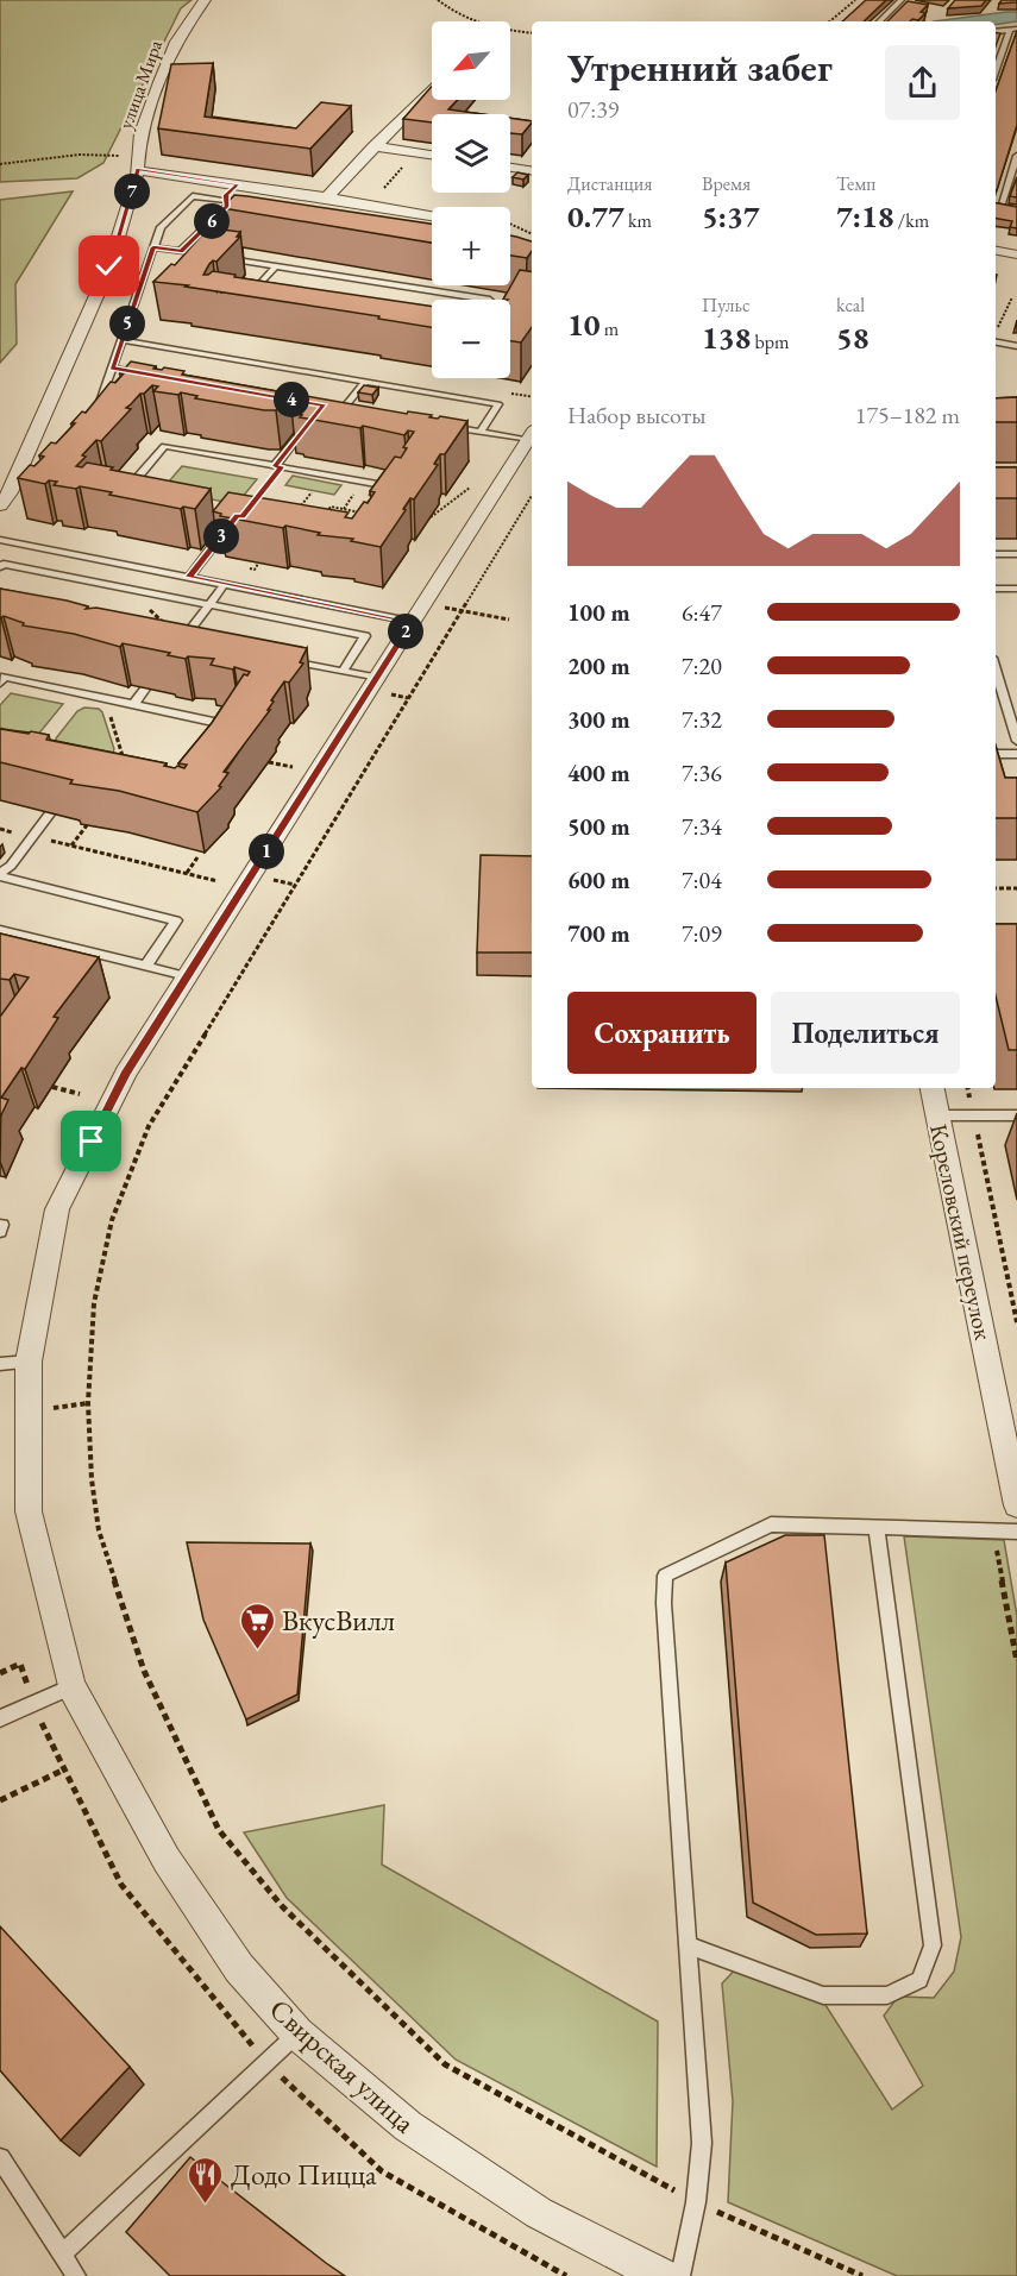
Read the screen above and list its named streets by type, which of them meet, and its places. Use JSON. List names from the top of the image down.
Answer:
{
  "streets": {
    "street": ["улица Мира", "Кореловский переулок", "Свирская улица"]
  },
  "places": {
    "supermarket": ["ВкусВилл"],
    "restaurant": ["Додо Пицца"]
  },
  "north": "bottom left",
  "page": {
    "map_buttons": ["+", "−"],
    "heading": ["Утренний забег", "07:39"],
    "stats": [
      ["Дистанция", "0.77 km"],
      ["Время", "5:37"],
      ["Темп", "7:18 /km"],
      ["10 m"],
      ["Пульс", "138 bpm"],
      ["kcal", "58"]
    ],
    "pins": [
      "7",
      "6",
      "5",
      "4",
      "3",
      "2",
      "1"
    ],
    "chart": ["Набор высоты", "175–182 m"],
    "list": [
      {
        "name": "100 m",
        "note": "6:47"
      },
      {
        "name": "200 m",
        "note": "7:20"
      },
      {
        "name": "300 m",
        "note": "7:32"
      },
      {
        "name": "400 m",
        "note": "7:36"
      },
      {
        "name": "500 m",
        "note": "7:34"
      },
      {
        "name": "600 m",
        "note": "7:04"
      },
      {
        "name": "700 m",
        "note": "7:09"
      }
    ],
    "buttons": ["Сохранить", "Поделиться"]
  }
}
